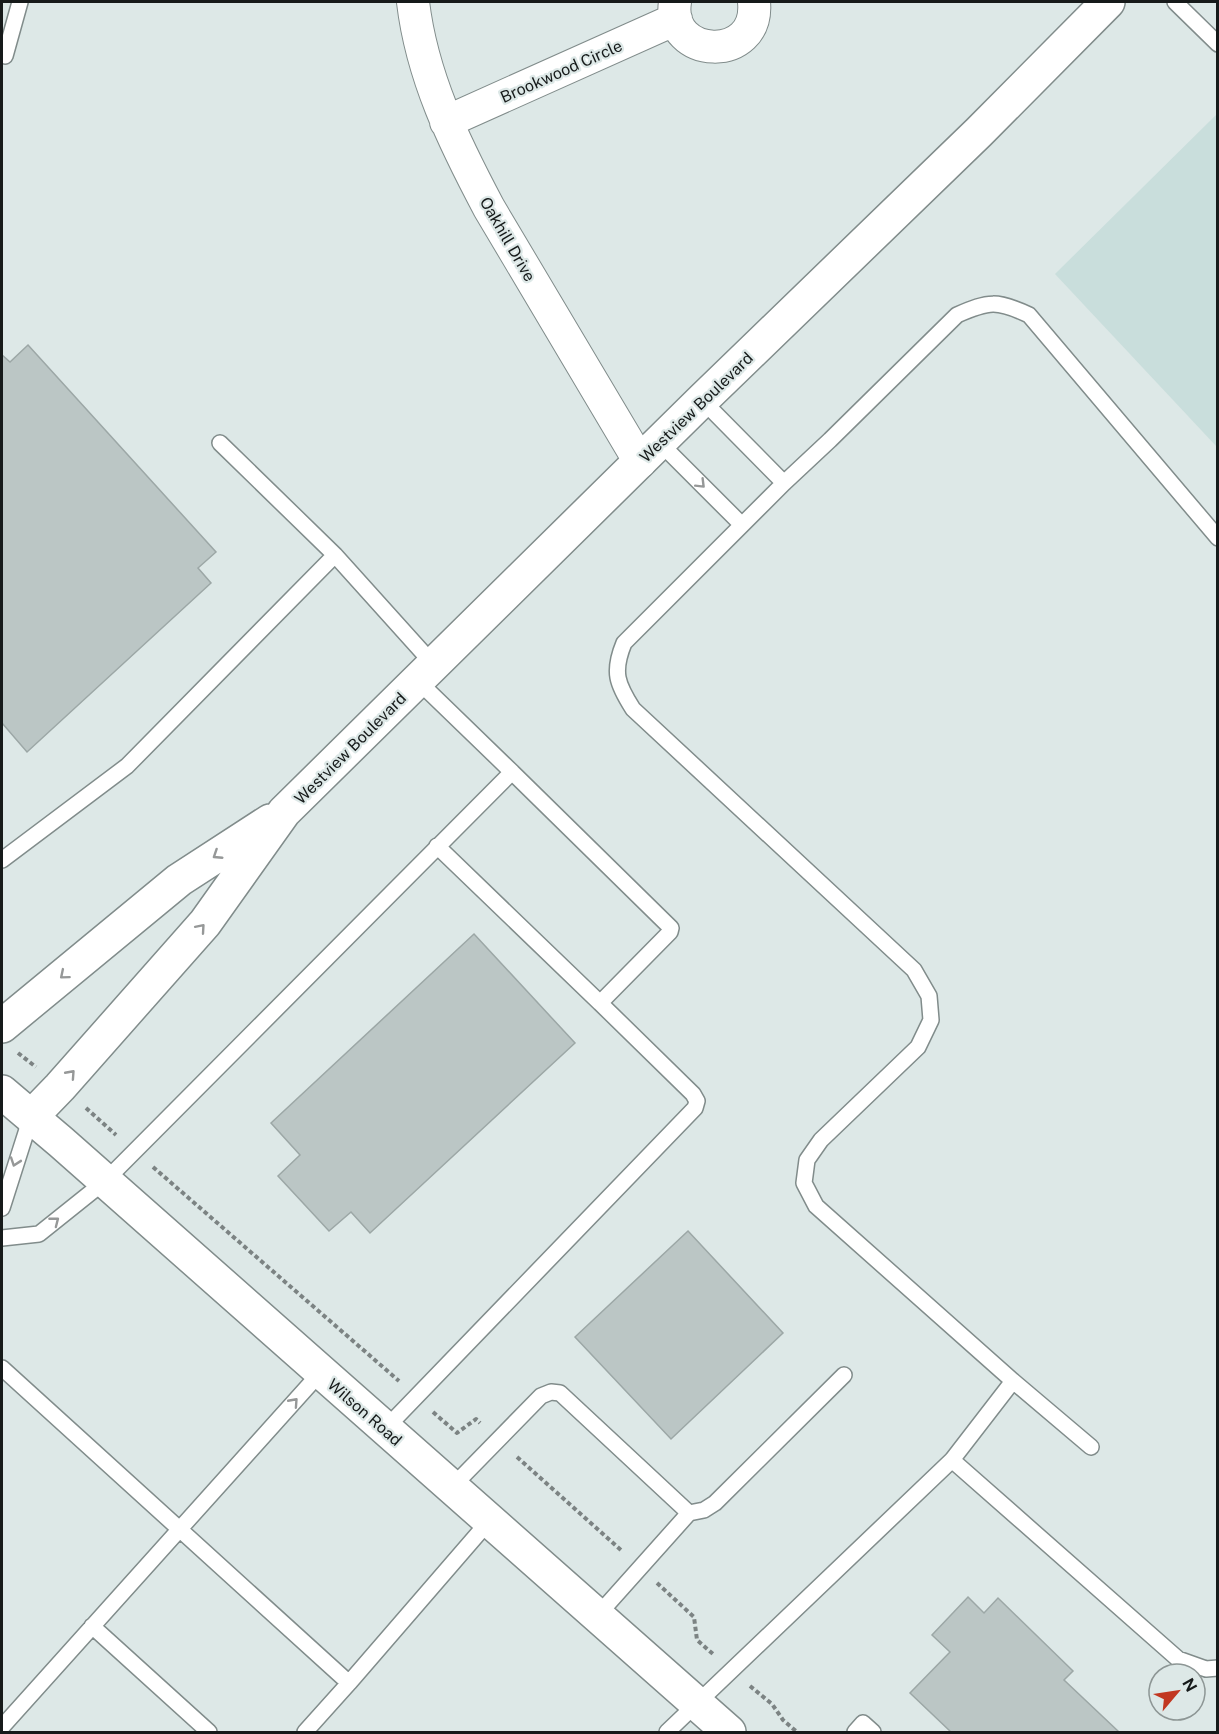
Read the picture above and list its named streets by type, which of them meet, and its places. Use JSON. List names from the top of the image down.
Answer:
{
  "streets": {
    "street": [
      "Brookwood Circle",
      "Oakhill Drive",
      "Westview Boulevard",
      "Wilson Road"
    ]
  },
  "crossings": [
    ["Brookwood Circle", "Oakhill Drive"],
    ["Oakhill Drive", "Westview Boulevard"],
    ["Westview Boulevard", "Wilson Road"]
  ],
  "north": "top right"
}
